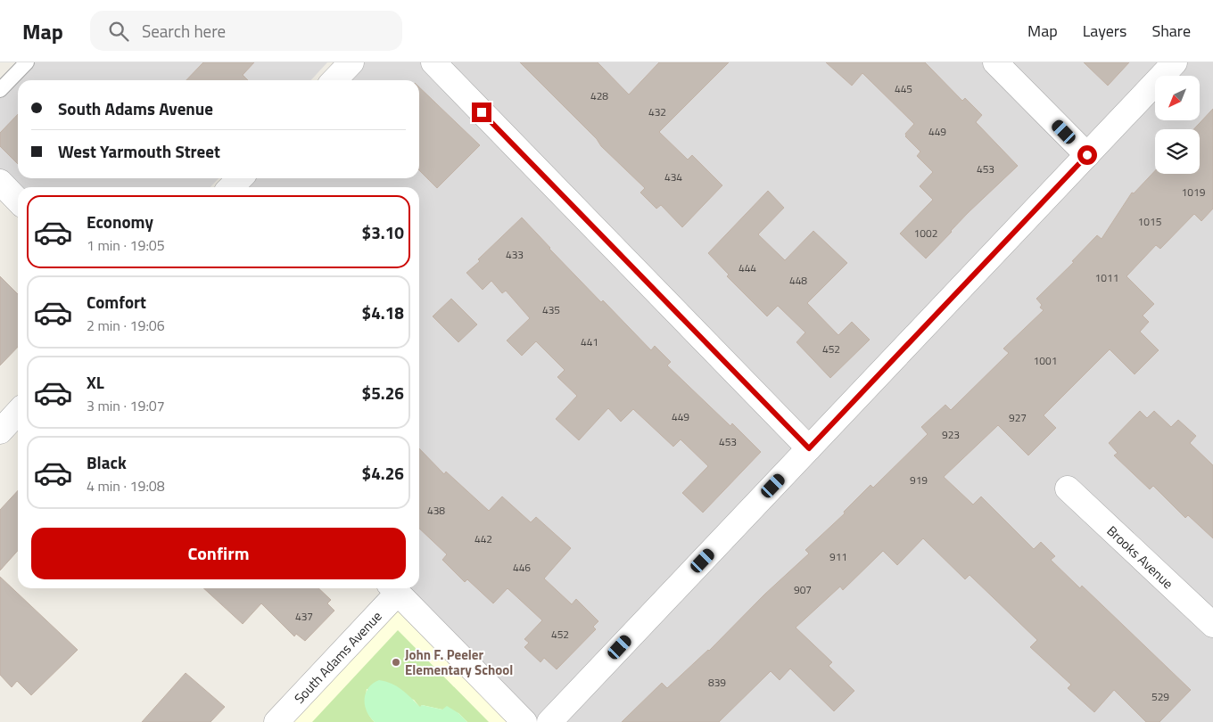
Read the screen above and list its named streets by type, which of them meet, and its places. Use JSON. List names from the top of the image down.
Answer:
{
  "streets": {
    "street": ["Brooks Avenue", "South Adams Avenue"]
  },
  "places": ["John F. Peeler Elementary School"],
  "house_numbers": [
    "445",
    "428",
    "432",
    "449",
    "453",
    "434",
    "1019",
    "1015",
    "1002",
    "433",
    "444",
    "1011",
    "448",
    "435",
    "441",
    "452",
    "1001",
    "449",
    "927",
    "923",
    "453",
    "919",
    "438",
    "442",
    "911",
    "446",
    "907",
    "437",
    "452",
    "839",
    "529"
  ],
  "north": "bottom left",
  "page": {
    "header": "Map",
    "search": "Search here",
    "nav": ["Map", "Layers", "Share"],
    "banner": ["South Adams Avenue", "West Yarmouth Street"],
    "list": [
      {
        "name": "Economy",
        "note": "1 min · 19:05",
        "value": "$3.10"
      },
      {
        "name": "Comfort",
        "note": "2 min · 19:06",
        "value": "$4.18"
      },
      {
        "name": "XL",
        "note": "3 min · 19:07",
        "value": "$5.26"
      },
      {
        "name": "Black",
        "note": "4 min · 19:08",
        "value": "$4.26"
      }
    ],
    "buttons": "Confirm"
  }
}
